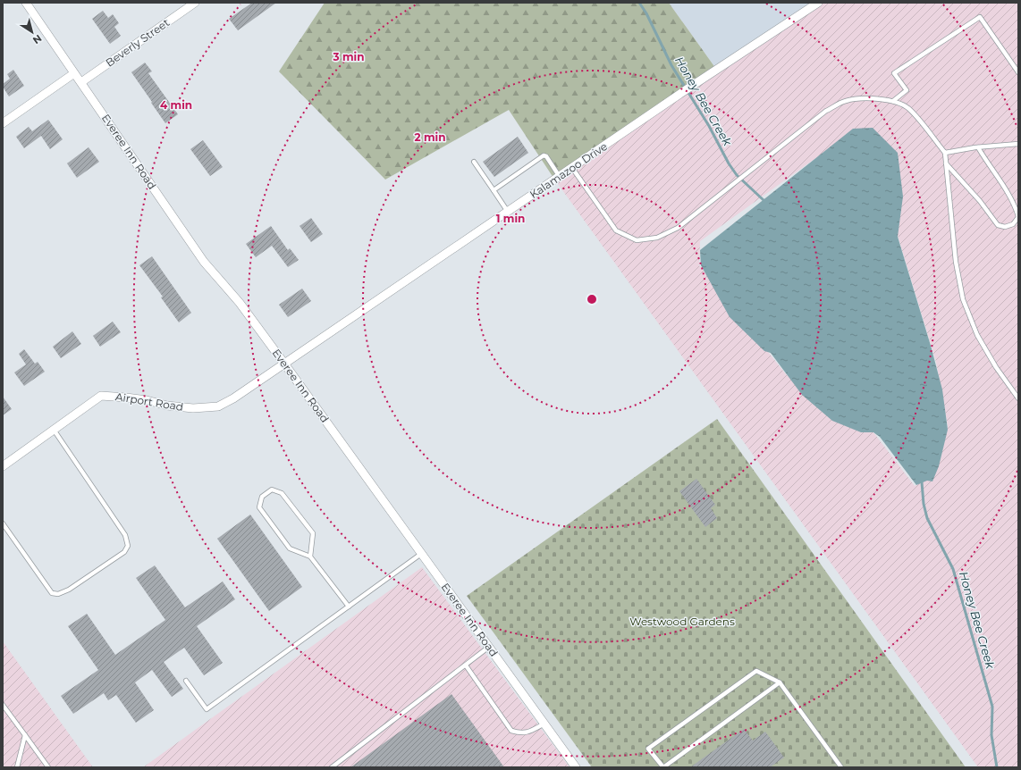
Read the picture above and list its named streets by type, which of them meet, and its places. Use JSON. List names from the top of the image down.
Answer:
{
  "streets": {
    "street": [
      "Beverly Street",
      "Everee Inn Road",
      "Kalamazoo Drive",
      "Airport Road"
    ]
  },
  "crossings": [
    ["Beverly Street", "Everee Inn Road"],
    ["Everee Inn Road", "Kalamazoo Drive"],
    ["Everee Inn Road", "Airport Road"],
    ["Kalamazoo Drive", "Airport Road"]
  ],
  "water": ["Honey Bee Creek"],
  "parks": ["Westwood Gardens"],
  "north": "bottom right",
  "rings": [
    "3 min",
    "4 min",
    "2 min",
    "1 min"
  ]
}
